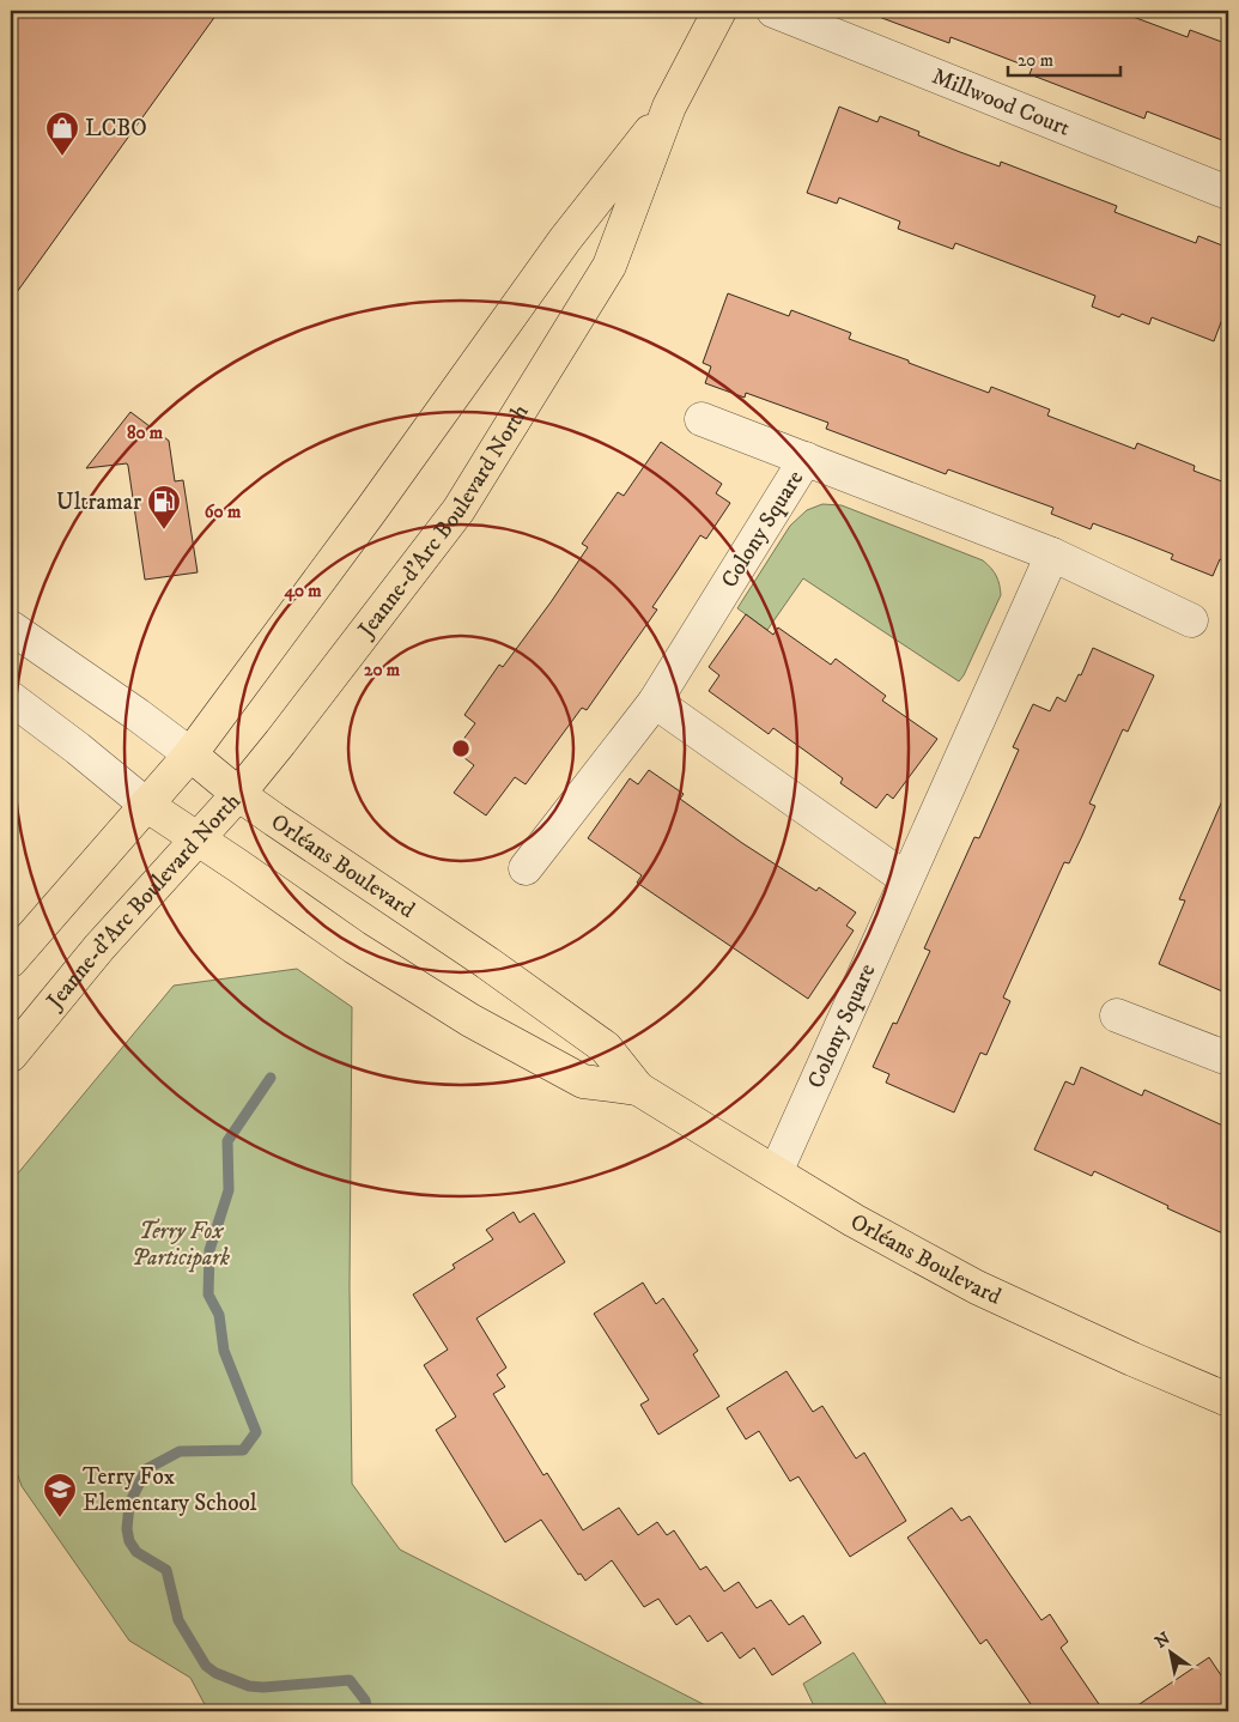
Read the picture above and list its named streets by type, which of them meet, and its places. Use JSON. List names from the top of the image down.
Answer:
{
  "streets": {
    "main road": ["Jeanne-d'Arc Boulevard North", "Orléans Boulevard"],
    "street": ["Millwood Court", "Colony Square"]
  },
  "crossings": [
    ["Jeanne-d'Arc Boulevard North", "Orléans Boulevard"],
    ["Colony Square", "Orléans Boulevard"]
  ],
  "parks": ["Terry Fox Participark"],
  "places": {
    "shop": ["LCBO"],
    "fuel station": ["Ultramar"],
    "school or university": ["Terry Fox Elementary School"]
  },
  "scale_bar": "20 m",
  "north": "top left",
  "rings": [
    "80 m",
    "60 m",
    "40 m",
    "20 m"
  ]
}
